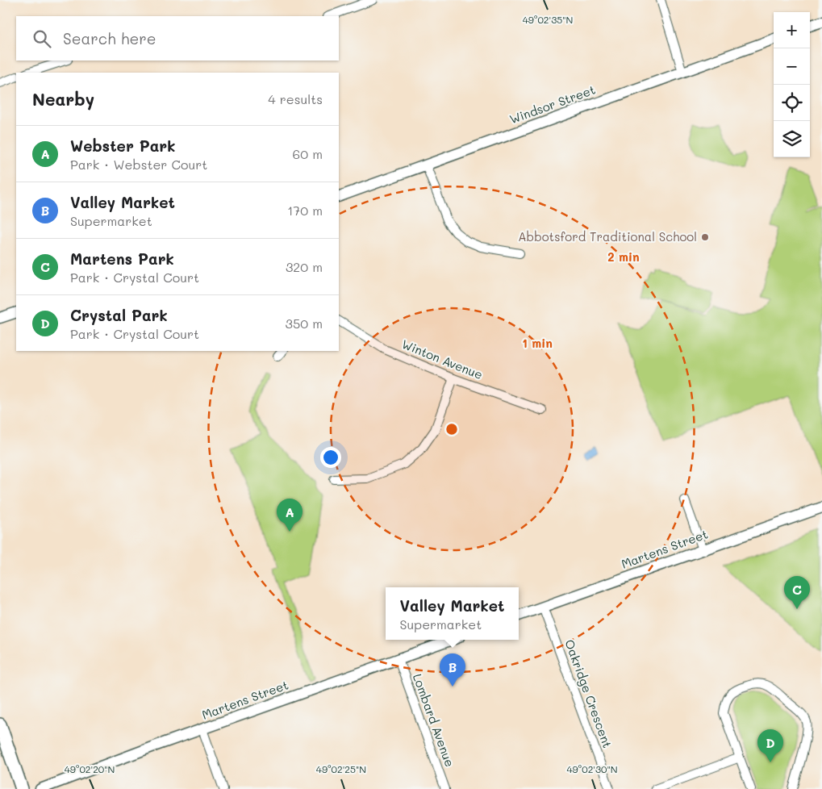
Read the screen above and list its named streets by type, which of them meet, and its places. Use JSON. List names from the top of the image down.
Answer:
{
  "streets": {
    "street": [
      "Windsor Street",
      "Winton Avenue",
      "Martens Street",
      "Oakridge Crescent",
      "Lombard Avenue"
    ]
  },
  "crossings": [
    ["Martens Street", "Oakridge Crescent"],
    ["Martens Street", "Lombard Avenue"]
  ],
  "places": ["Abbotsford Traditional School"],
  "page": {
    "map_buttons": ["+", "−"],
    "search": "Search here",
    "heading": ["Nearby", "4 results"],
    "list": [
      {
        "mark": "A",
        "name": "Webster Park",
        "note": "Park · Webster Court",
        "value": "60 m"
      },
      {
        "mark": "B",
        "name": "Valley Market",
        "note": "Supermarket",
        "value": "170 m"
      },
      {
        "mark": "C",
        "name": "Martens Park",
        "note": "Park · Crystal Court",
        "value": "320 m"
      },
      {
        "mark": "D",
        "name": "Crystal Park",
        "note": "Park · Crystal Court",
        "value": "350 m"
      }
    ],
    "pins": [
      "A",
      "C",
      "B",
      "D"
    ],
    "popup": ["Valley Market", "Supermarket"]
  },
  "coordinates": [
    "49°02'35\"N",
    "49°02'20\"N",
    "49°02'25\"N",
    "49°02'30\"N"
  ],
  "rings": ["2 min", "1 min"]
}
